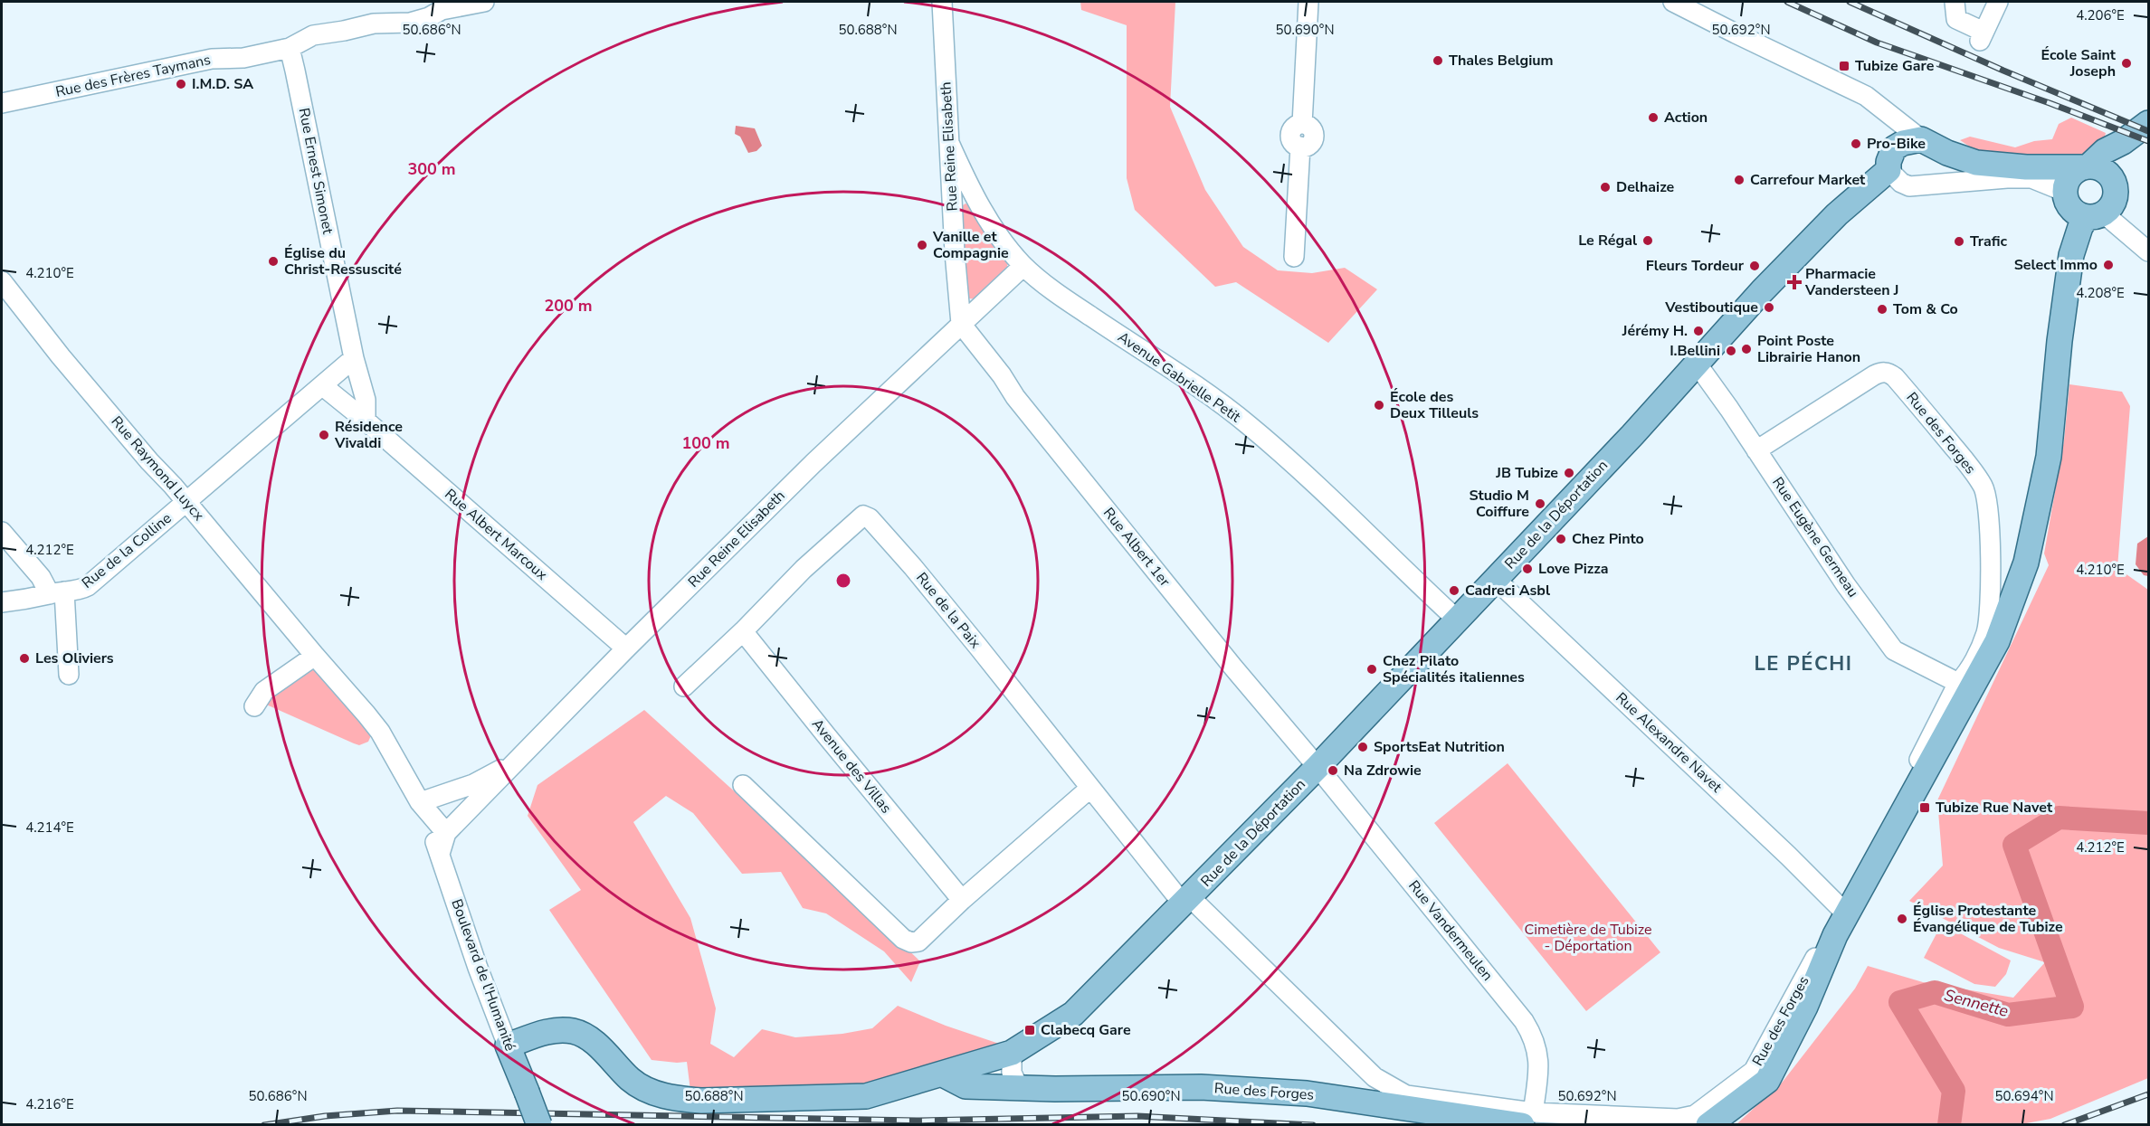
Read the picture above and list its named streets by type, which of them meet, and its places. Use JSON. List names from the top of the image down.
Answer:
{
  "streets": {
    "main road": ["Rue des Forges", "Rue de la Déportation", "Boulevard de l'Humanité"],
    "street": [
      "Rue des Frères Taymans",
      "Rue Reine Elisabeth",
      "Rue Ernest Simonet",
      "Avenue Gabrielle Petit",
      "Rue Raymond Luycx",
      "Rue Albert Marcoux",
      "Rue Eugène Germeau",
      "Rue Albert 1er",
      "Rue de la Colline",
      "Rue de la Paix",
      "Rue Alexandre Navet",
      "Avenue des Villas",
      "Rue Vandermeulen"
    ]
  },
  "crossings": [
    ["Rue des Frères Taymans", "Rue Ernest Simonet"],
    ["Rue Reine Elisabeth", "Avenue Gabrielle Petit"],
    ["Rue Reine Elisabeth", "Rue Raymond Luycx"],
    ["Rue Reine Elisabeth", "Rue Albert Marcoux"],
    ["Rue Reine Elisabeth", "Rue Albert 1er"],
    ["Rue Ernest Simonet", "Rue Albert Marcoux"],
    ["Avenue Gabrielle Petit", "Rue de la Déportation"],
    ["Rue des Forges", "Rue de la Déportation"],
    ["Rue des Forges", "Rue Eugène Germeau"],
    ["Rue des Forges", "Rue de la Paix"],
    ["Rue des Forges", "Rue Alexandre Navet"],
    ["Rue des Forges", "Rue Vandermeulen"],
    ["Rue Raymond Luycx", "Rue de la Colline"],
    ["Rue Raymond Luycx", "Boulevard de l'Humanité"],
    ["Rue de la Déportation", "Rue Eugène Germeau"],
    ["Rue de la Déportation", "Rue Albert 1er"],
    ["Rue de la Déportation", "Rue de la Paix"],
    ["Rue de la Déportation", "Rue Alexandre Navet"],
    ["Rue de la Déportation", "Rue Vandermeulen"],
    ["Rue Albert 1er", "Rue Vandermeulen"],
    ["Rue de la Paix", "Avenue des Villas"]
  ],
  "districts": ["LE PÉCHI"],
  "water": ["Sennette"],
  "parks": ["Cimetière de Tubize - Déportation"],
  "places": {
    "other": [
      "Thales Belgium",
      "École Saint Joseph",
      "I.M.D. SA",
      "Action",
      "Pro-Bike",
      "Carrefour Market",
      "Delhaize",
      "Le Régal",
      "Trafic",
      "Vanille et Compagnie",
      "Église du Christ-Ressuscité",
      "Select Immo",
      "Fleurs Tordeur",
      "Vestiboutique",
      "Tom & Co",
      "Jérémy H.",
      "Point Poste Librairie Hanon",
      "I.Bellini",
      "École des Deux Tilleuls",
      "Résidence Vivaldi",
      "JB Tubize",
      "Studio M Coiffure",
      "Chez Pinto",
      "Love Pizza",
      "Cadreci Asbl",
      "Les Oliviers",
      "Chez Pilato Spécialités italiennes",
      "SportsEat Nutrition",
      "Na Zdrowie",
      "Église Protestante Évangélique de Tubize"
    ],
    "transit": ["Tubize Gare", "Tubize Rue Navet", "Clabecq Gare"],
    "health": ["Pharmacie Vandersteen J"]
  },
  "coordinates": [
    "4.206°E",
    "50.686°N",
    "50.688°N",
    "50.690°N",
    "50.692°N",
    "4.210°E",
    "4.208°E",
    "4.212°E",
    "4.214°E",
    "50.694°N",
    "4.216°E"
  ],
  "rings": ["300 m", "200 m", "100 m"]
}
